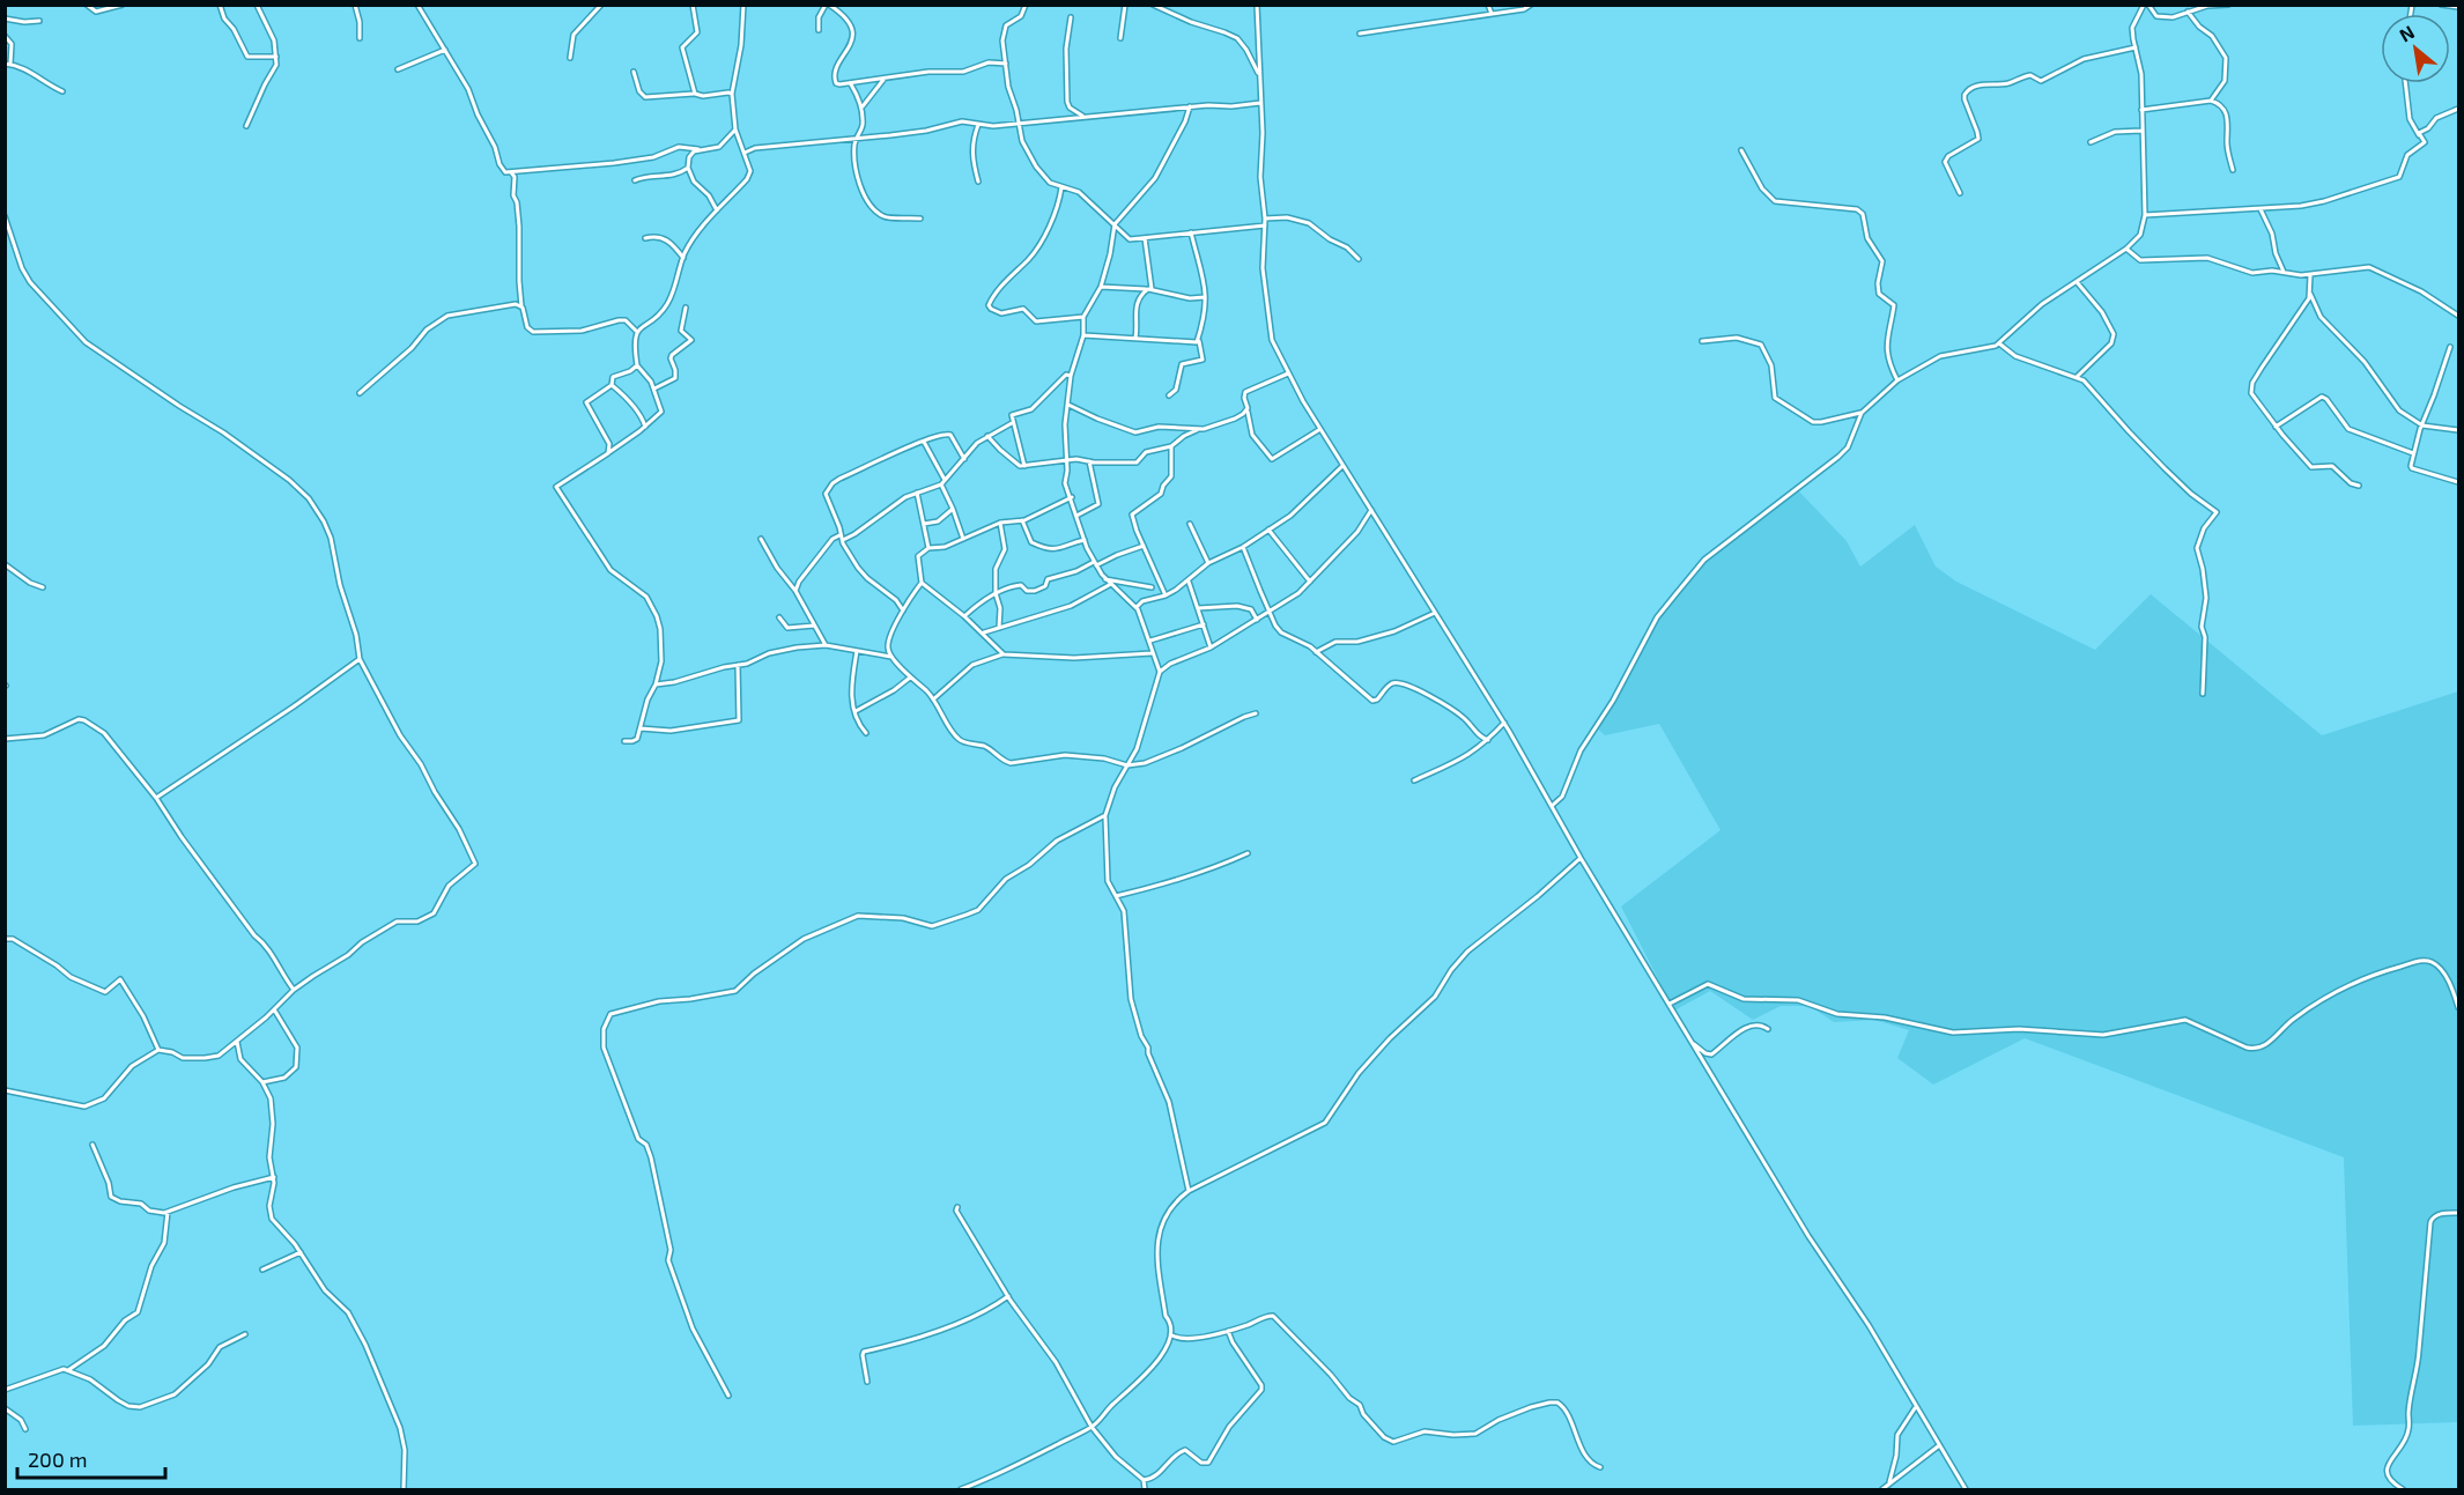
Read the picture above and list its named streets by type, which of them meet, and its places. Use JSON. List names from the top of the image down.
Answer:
{
  "scale_bar": "200 m",
  "north": "top left"
}
